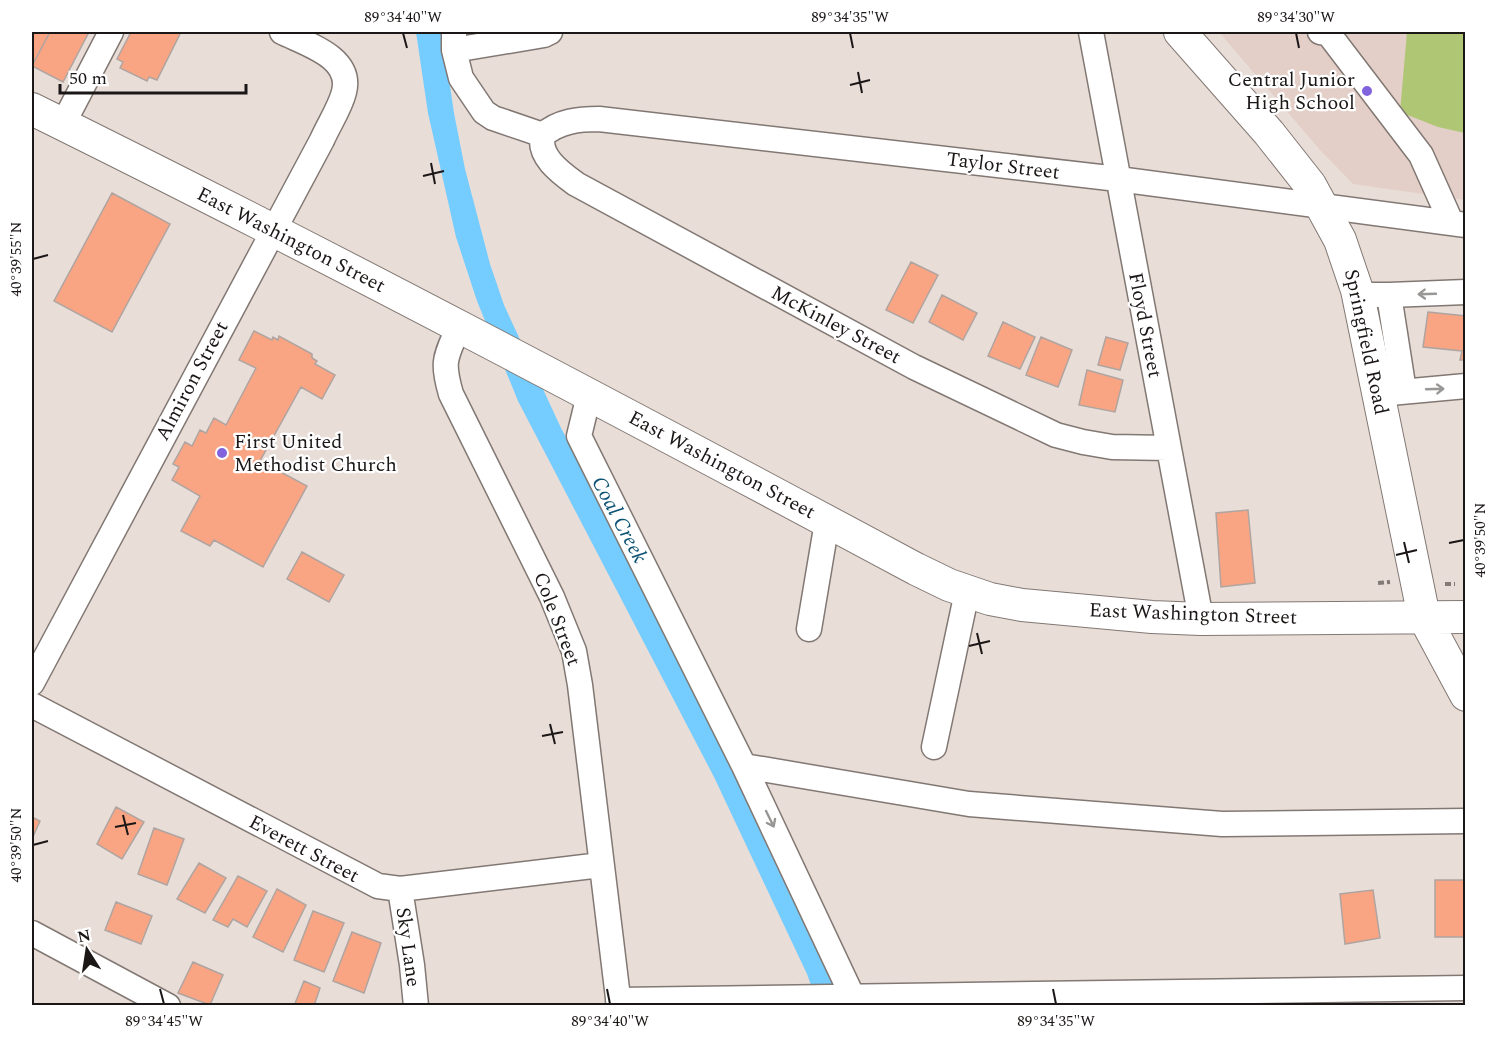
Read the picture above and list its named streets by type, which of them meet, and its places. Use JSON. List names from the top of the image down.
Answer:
{
  "streets": {
    "main road": ["East Washington Street", "Springfield Road"],
    "street": [
      "Taylor Street",
      "McKinley Street",
      "Floyd Street",
      "Almiron Street",
      "Cole Street",
      "Everett Street",
      "Sky Lane"
    ]
  },
  "crossings": [
    ["Taylor Street", "McKinley Street"],
    ["Taylor Street", "Floyd Street"],
    ["Taylor Street", "Springfield Road"],
    ["East Washington Street", "Floyd Street"],
    ["East Washington Street", "Springfield Road"],
    ["East Washington Street", "Almiron Street"],
    ["East Washington Street", "Cole Street"],
    ["McKinley Street", "Floyd Street"],
    ["Cole Street", "Everett Street"],
    ["Everett Street", "Sky Lane"]
  ],
  "water": ["Coal Creek"],
  "places": ["Central Junior High School", "First United Methodist Church"],
  "scale_bar": "50 m",
  "north": "top",
  "coordinates": [
    "89°34'40\"W",
    "89°34'35\"W",
    "89°34'30\"W",
    "40°39'55\"N",
    "40°39'50\"N",
    "89°34'45\"W"
  ]
}
